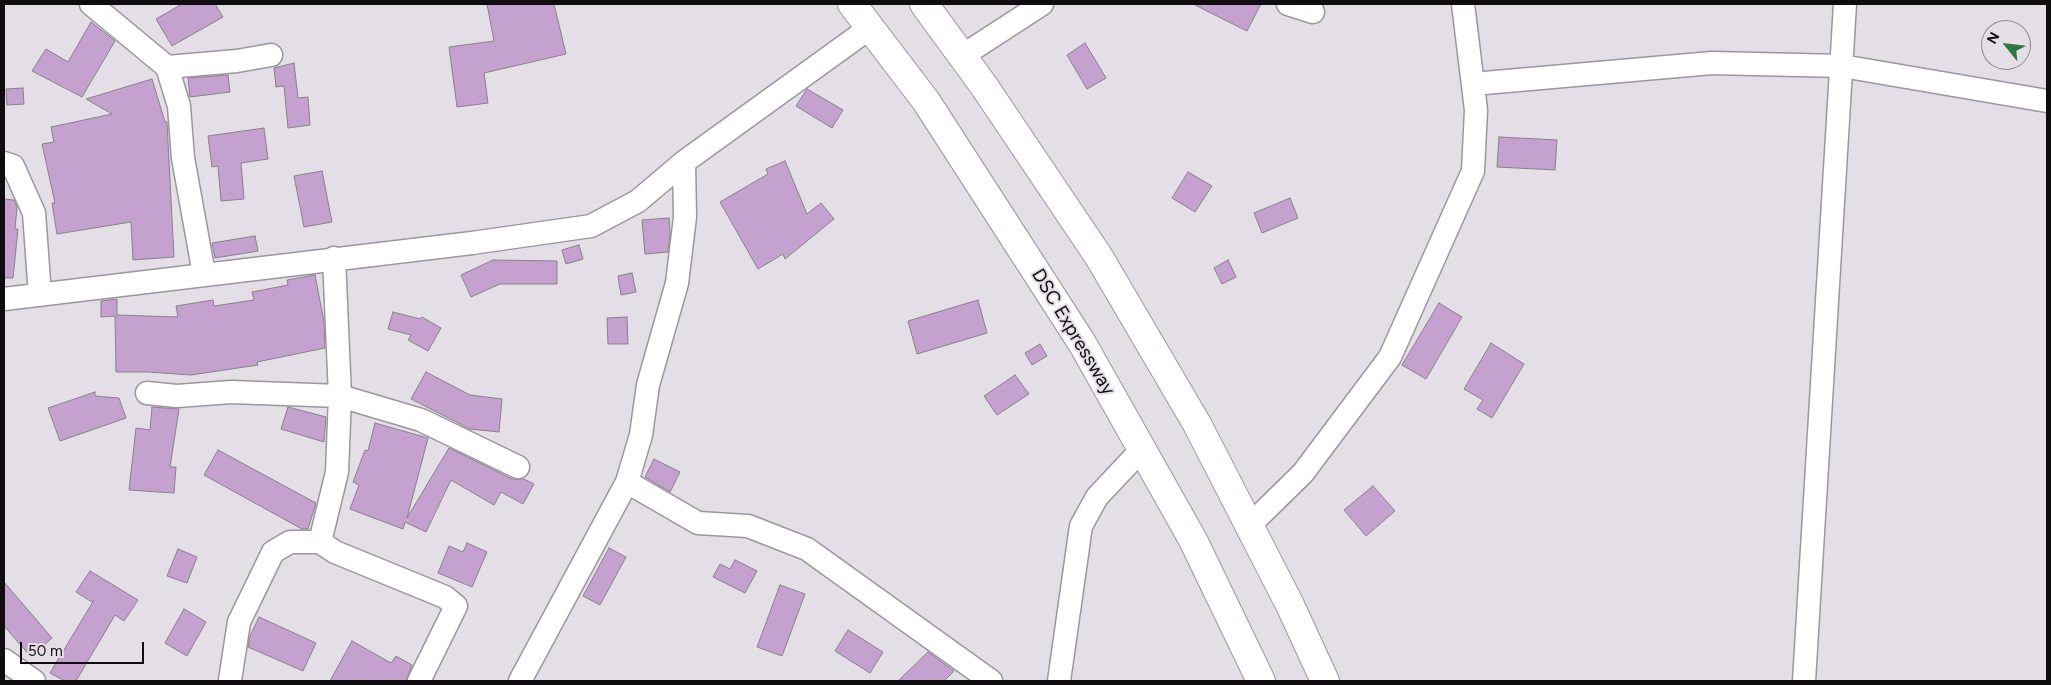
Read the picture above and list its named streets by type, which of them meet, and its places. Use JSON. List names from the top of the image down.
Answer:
{
  "streets": {
    "main road": ["DSC Expressway"]
  },
  "scale_bar": "50 m",
  "north": "top left"
}
